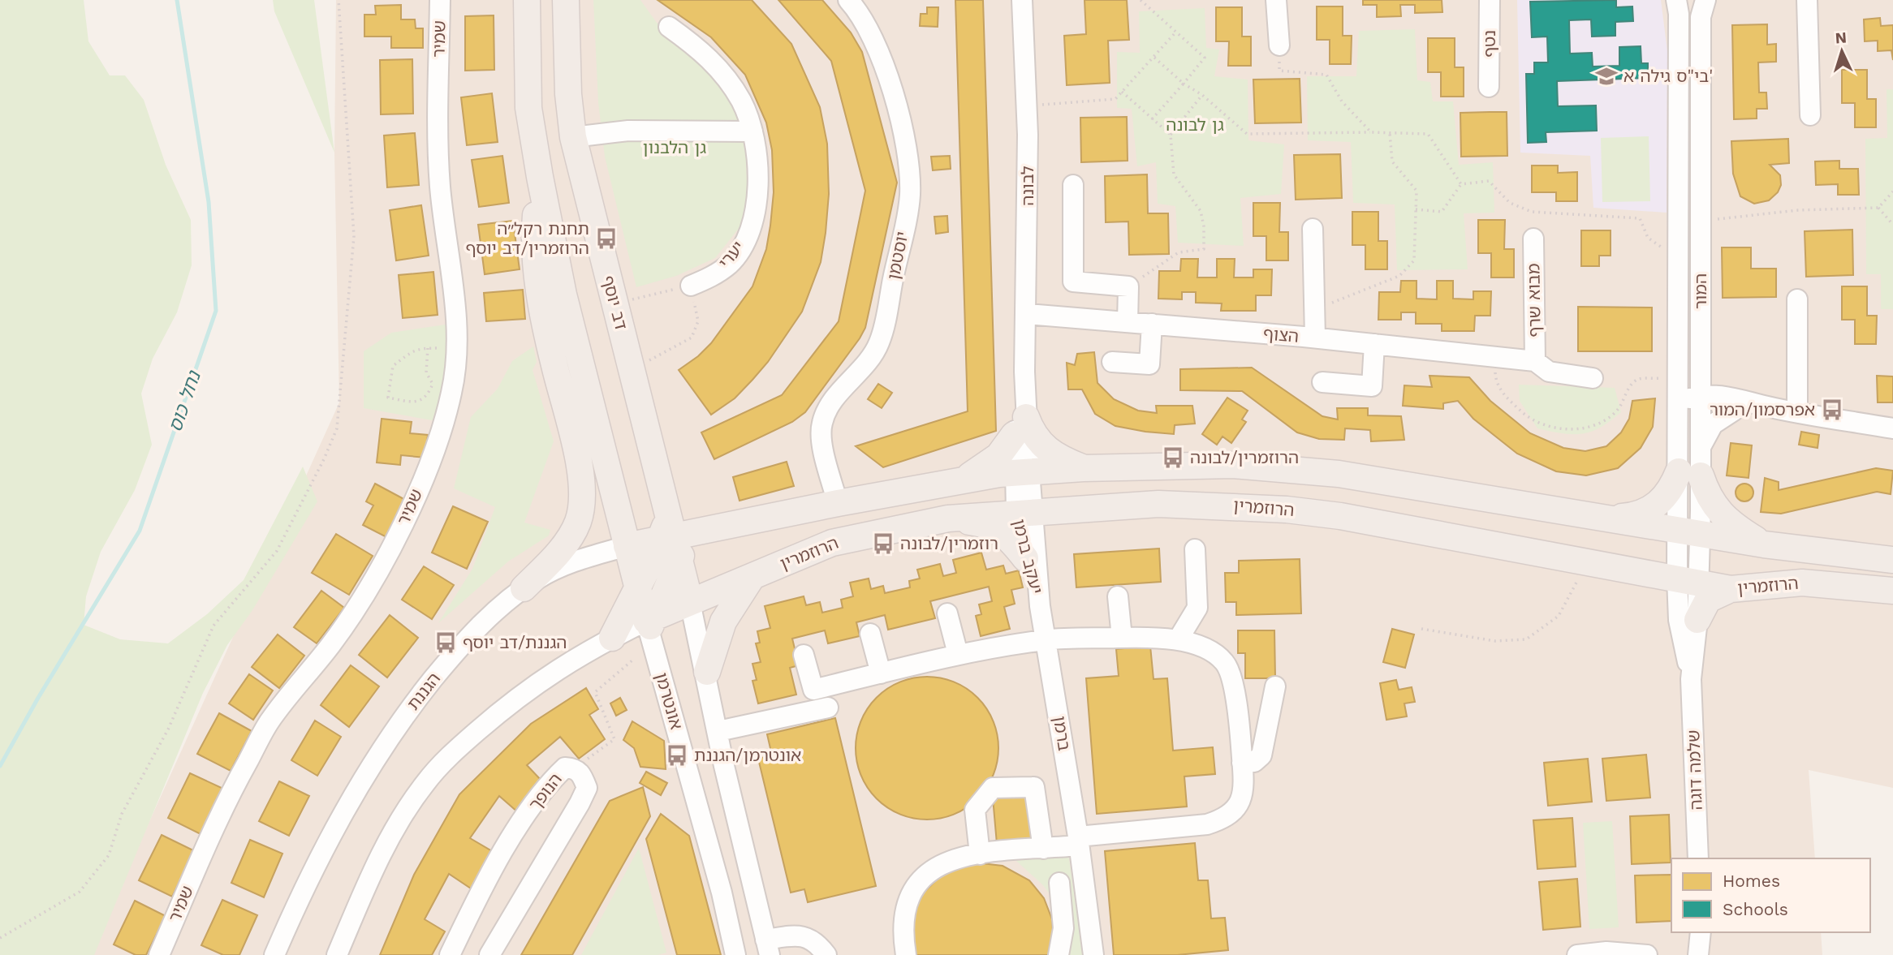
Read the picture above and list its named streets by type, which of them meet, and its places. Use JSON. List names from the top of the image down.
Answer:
{
  "streets": {
    "main road": [
      "דב יוסף",
      "הרוזמרין",
      "הגננת",
      "אונטרמן"
    ],
    "street": [
      "שמיר",
      "נטף",
      "לבונה",
      "יערי",
      "יוסטמן",
      "המור",
      "מבוא שרף",
      "הצוף",
      "יעקב ברמן",
      "ברמן",
      "שלמה דוגה",
      "הנופך"
    ]
  },
  "crossings": [
    ["לבונה", "הצוף"],
    ["לבונה", "הרוזמרין"],
    ["לבונה", "יעקב ברמן"],
    ["לבונה", "ברמן"],
    ["יוסטמן", "הרוזמרין"],
    ["המור", "הרוזמרין"],
    ["המור", "שלמה דוגה"],
    ["מבוא שרף", "הצוף"],
    ["דב יוסף", "הרוזמרין"],
    ["דב יוסף", "הגננת"],
    ["הרוזמרין", "יעקב ברמן"],
    ["הרוזמרין", "הגננת"],
    ["הרוזמרין", "אונטרמן"],
    ["הרוזמרין", "ברמן"],
    ["הרוזמרין", "שלמה דוגה"],
    ["יעקב ברמן", "ברמן"],
    ["הגננת", "אונטרמן"]
  ],
  "water": ["נחל כוס"],
  "parks": ["גן לבונה", "גן הלבנון"],
  "places": {
    "school or university": ["בי\"ס גילה א'"],
    "bus stop": [
      "תחנת רקל״ה הרוזמרין/דב יוסף",
      "אפרסמון/המור",
      "הרוזמרין/לבונה",
      "רוזמרין/לבונה",
      "הגננת/דב יוסף",
      "אונטרמן/הגננת"
    ]
  },
  "legend": ["Homes", "Schools"],
  "north": "top"
}
